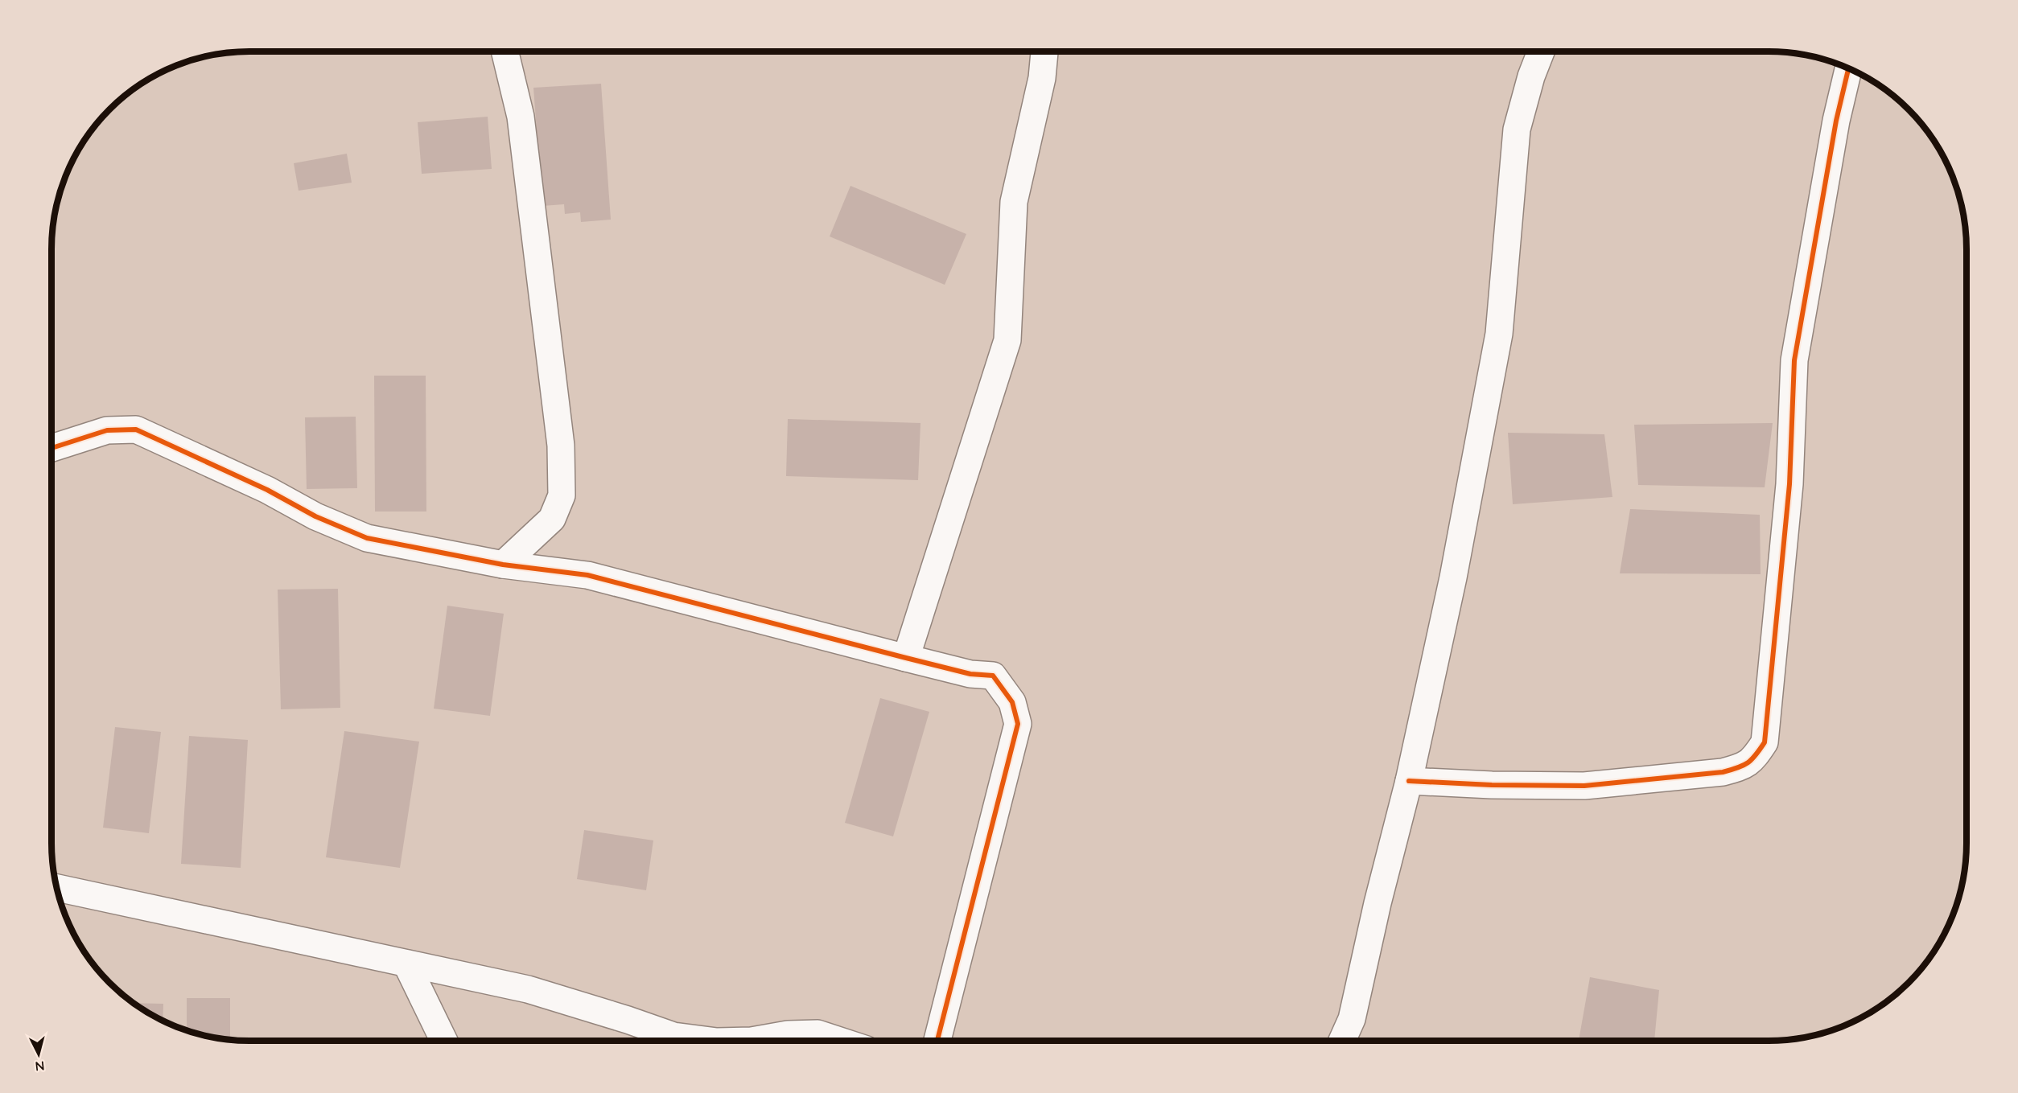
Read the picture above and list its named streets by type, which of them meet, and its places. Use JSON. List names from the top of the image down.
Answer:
{
  "north": "bottom"
}
